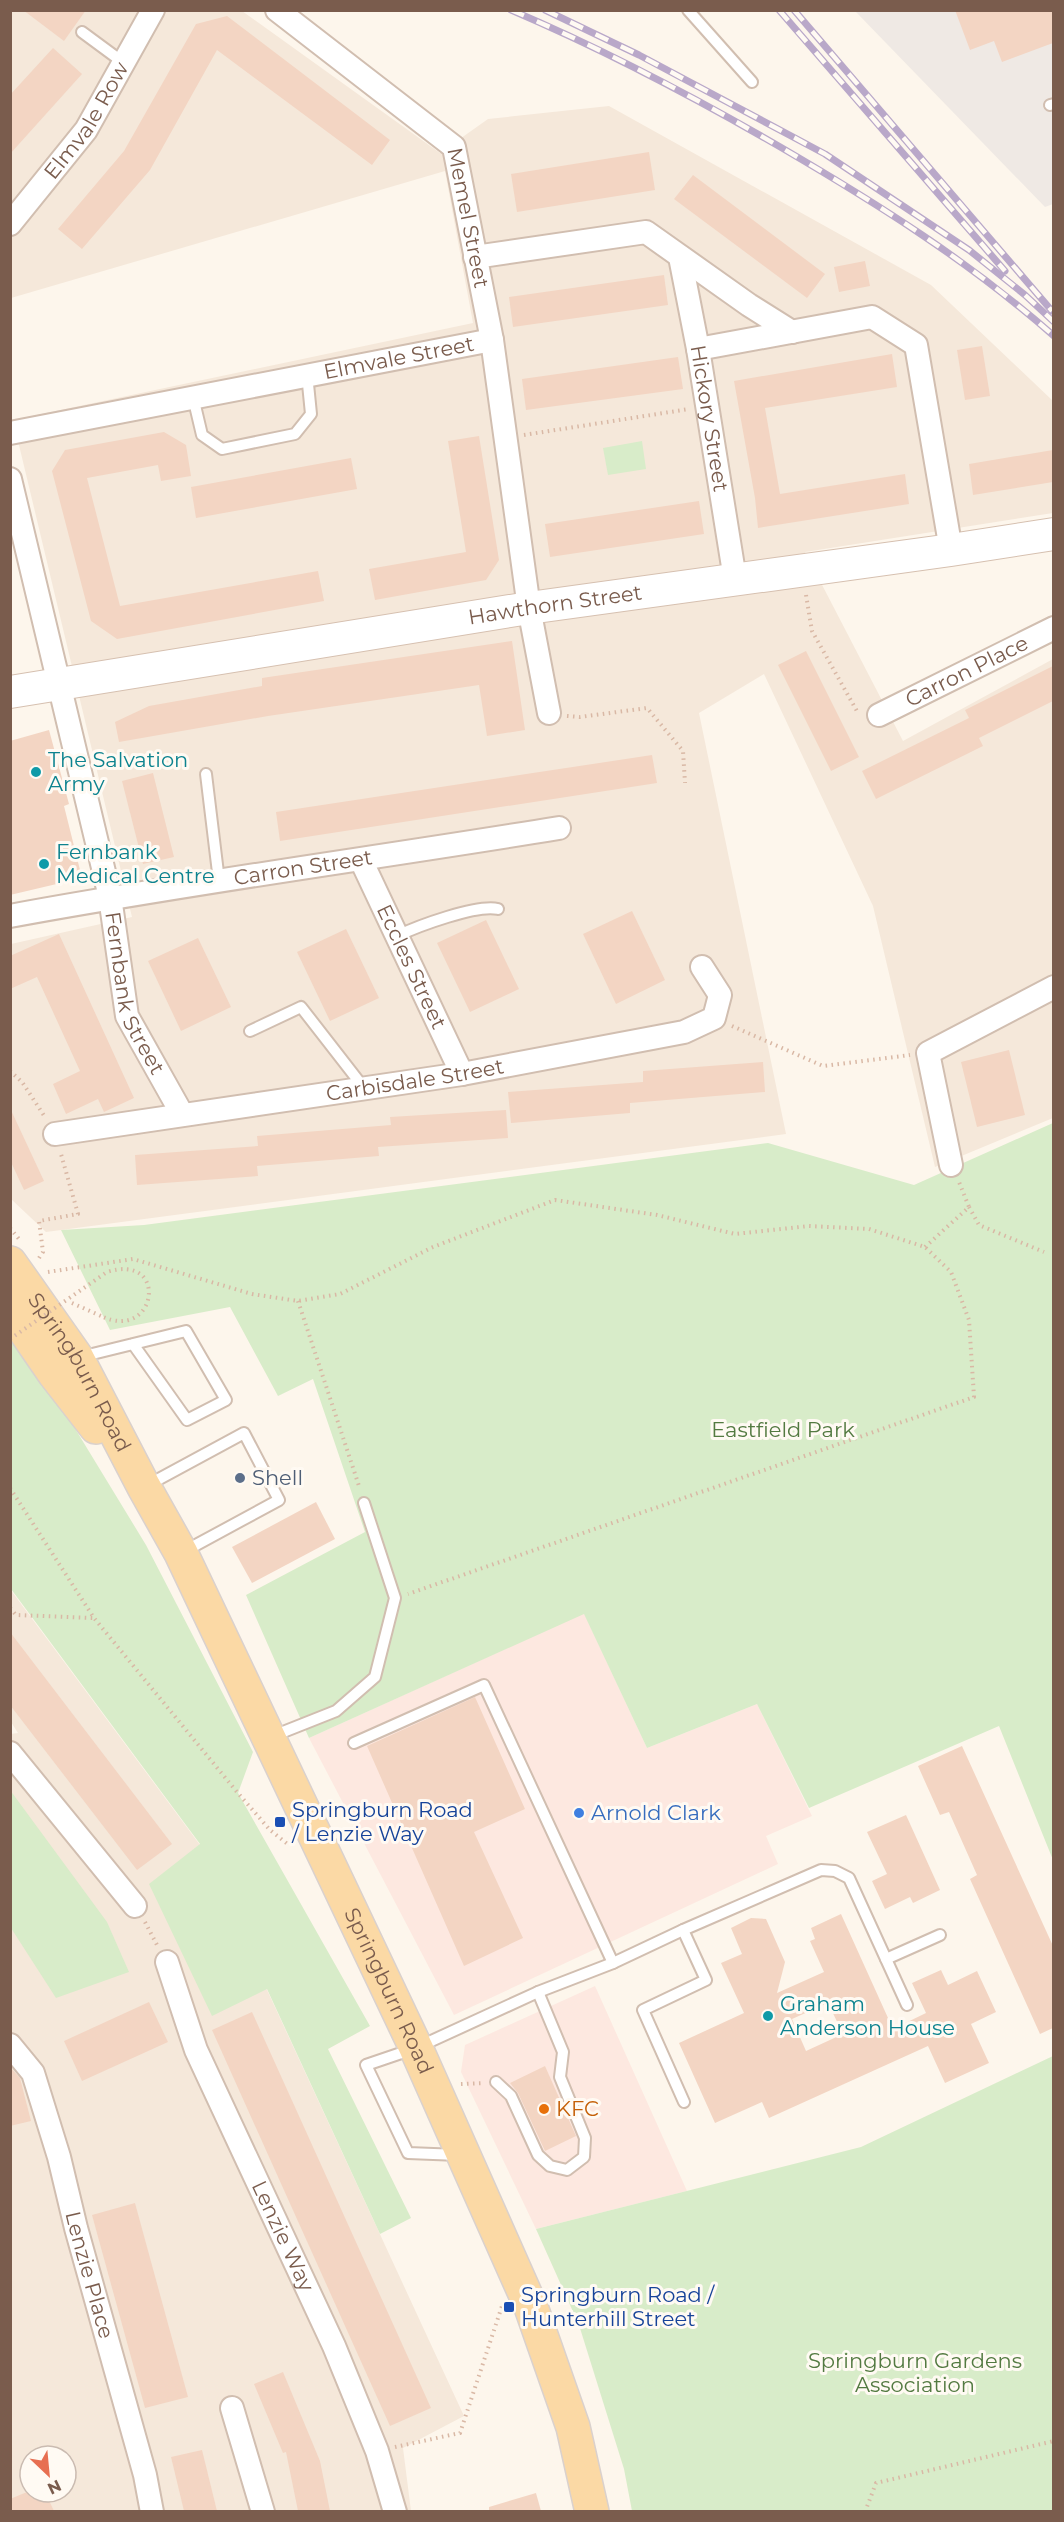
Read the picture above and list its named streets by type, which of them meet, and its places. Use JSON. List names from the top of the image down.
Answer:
{
  "streets": {
    "main road": ["Hawthorn Street", "Springburn Road"],
    "street": [
      "Elmvale Row",
      "Memel Street",
      "Elmvale Street",
      "Hickory Street",
      "Carron Place",
      "Carron Street",
      "Eccles Street",
      "Fernbank Street",
      "Carbisdale Street",
      "Lenzie Way",
      "Lenzie Place"
    ]
  },
  "crossings": [
    ["Memel Street", "Elmvale Street"],
    ["Memel Street", "Hawthorn Street"],
    ["Hickory Street", "Hawthorn Street"],
    ["Hawthorn Street", "Fernbank Street"],
    ["Carron Street", "Eccles Street"],
    ["Carron Street", "Fernbank Street"],
    ["Eccles Street", "Carbisdale Street"],
    ["Fernbank Street", "Carbisdale Street"]
  ],
  "parks": ["Eastfield Park", "Springburn Gardens Association"],
  "places": {
    "other": [
      "The Salvation Army",
      "Fernbank Medical Centre",
      "Shell",
      "Arnold Clark",
      "Graham Anderson House",
      "KFC"
    ],
    "transit": ["Springburn Road / Lenzie Way", "Springburn Road / Hunterhill Street"]
  },
  "north": "bottom right"
}
